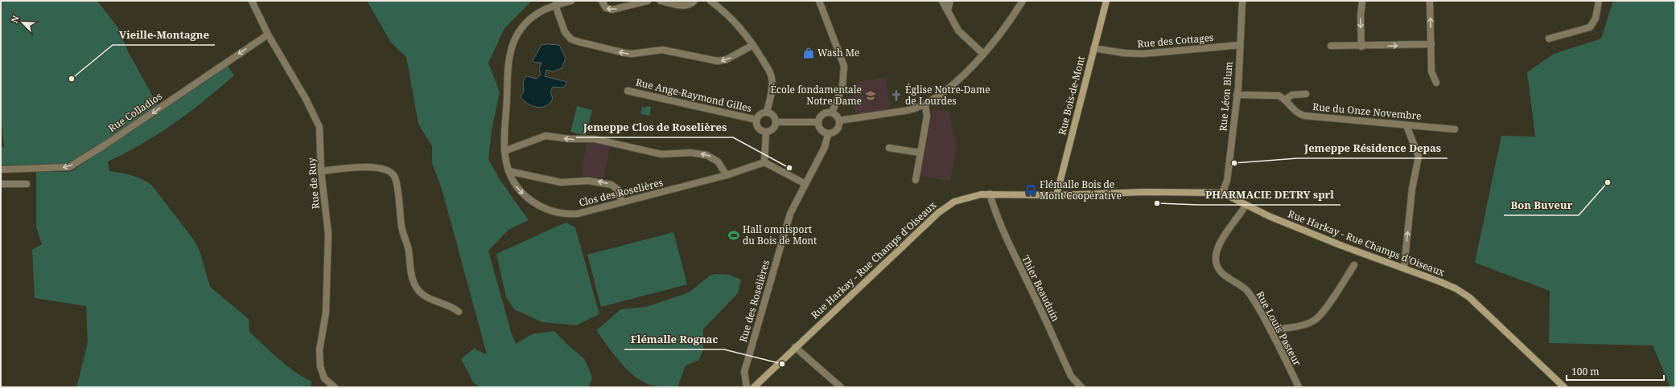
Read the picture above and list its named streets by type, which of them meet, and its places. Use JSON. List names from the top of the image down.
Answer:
{
  "streets": {
    "street": [
      "Rue des Cottages",
      "Rue Ange-Raymond Gilles",
      "Rue Bois-de-Mont",
      "Rue Léon Blum",
      "Rue du Onze Novembre",
      "Rue Colladios",
      "Rue de Ruy",
      "Clos des Roselières",
      "Rue Harkay - Rue Champs d'Oiseaux",
      "Thier Beauduin",
      "Rue des Roselières",
      "Rue Louis Pasteur"
    ]
  },
  "crossings": [
    ["Rue des Cottages", "Rue Bois-de-Mont"],
    ["Rue des Cottages", "Rue Léon Blum"],
    ["Rue Bois-de-Mont", "Rue Harkay - Rue Champs d'Oiseaux"],
    ["Rue Léon Blum", "Rue Harkay - Rue Champs d'Oiseaux"],
    ["Rue Colladios", "Rue de Ruy"],
    ["Rue Harkay - Rue Champs d'Oiseaux", "Thier Beauduin"],
    ["Rue Harkay - Rue Champs d'Oiseaux", "Rue Louis Pasteur"]
  ],
  "one_way": ["Rue Colladios"],
  "places": {
    "shop": ["Wash Me"],
    "other": [
      "Vieille-Montagne",
      "Jemeppe Résidence Depas",
      "Jemeppe Clos de Roselières",
      "Bon Buveur",
      "PHARMACIE DETRY sprl",
      "Flémalle Rognac"
    ],
    "school or university": ["École fondamentale Notre Dame"],
    "church": ["Église Notre-Dame de Lourdes"],
    "bus stop": ["Flémalle Bois de Mont Coopérative"],
    "sports": ["Hall omnisport du Bois de Mont"]
  },
  "scale_bar": "100 m",
  "north": "top left"
}
